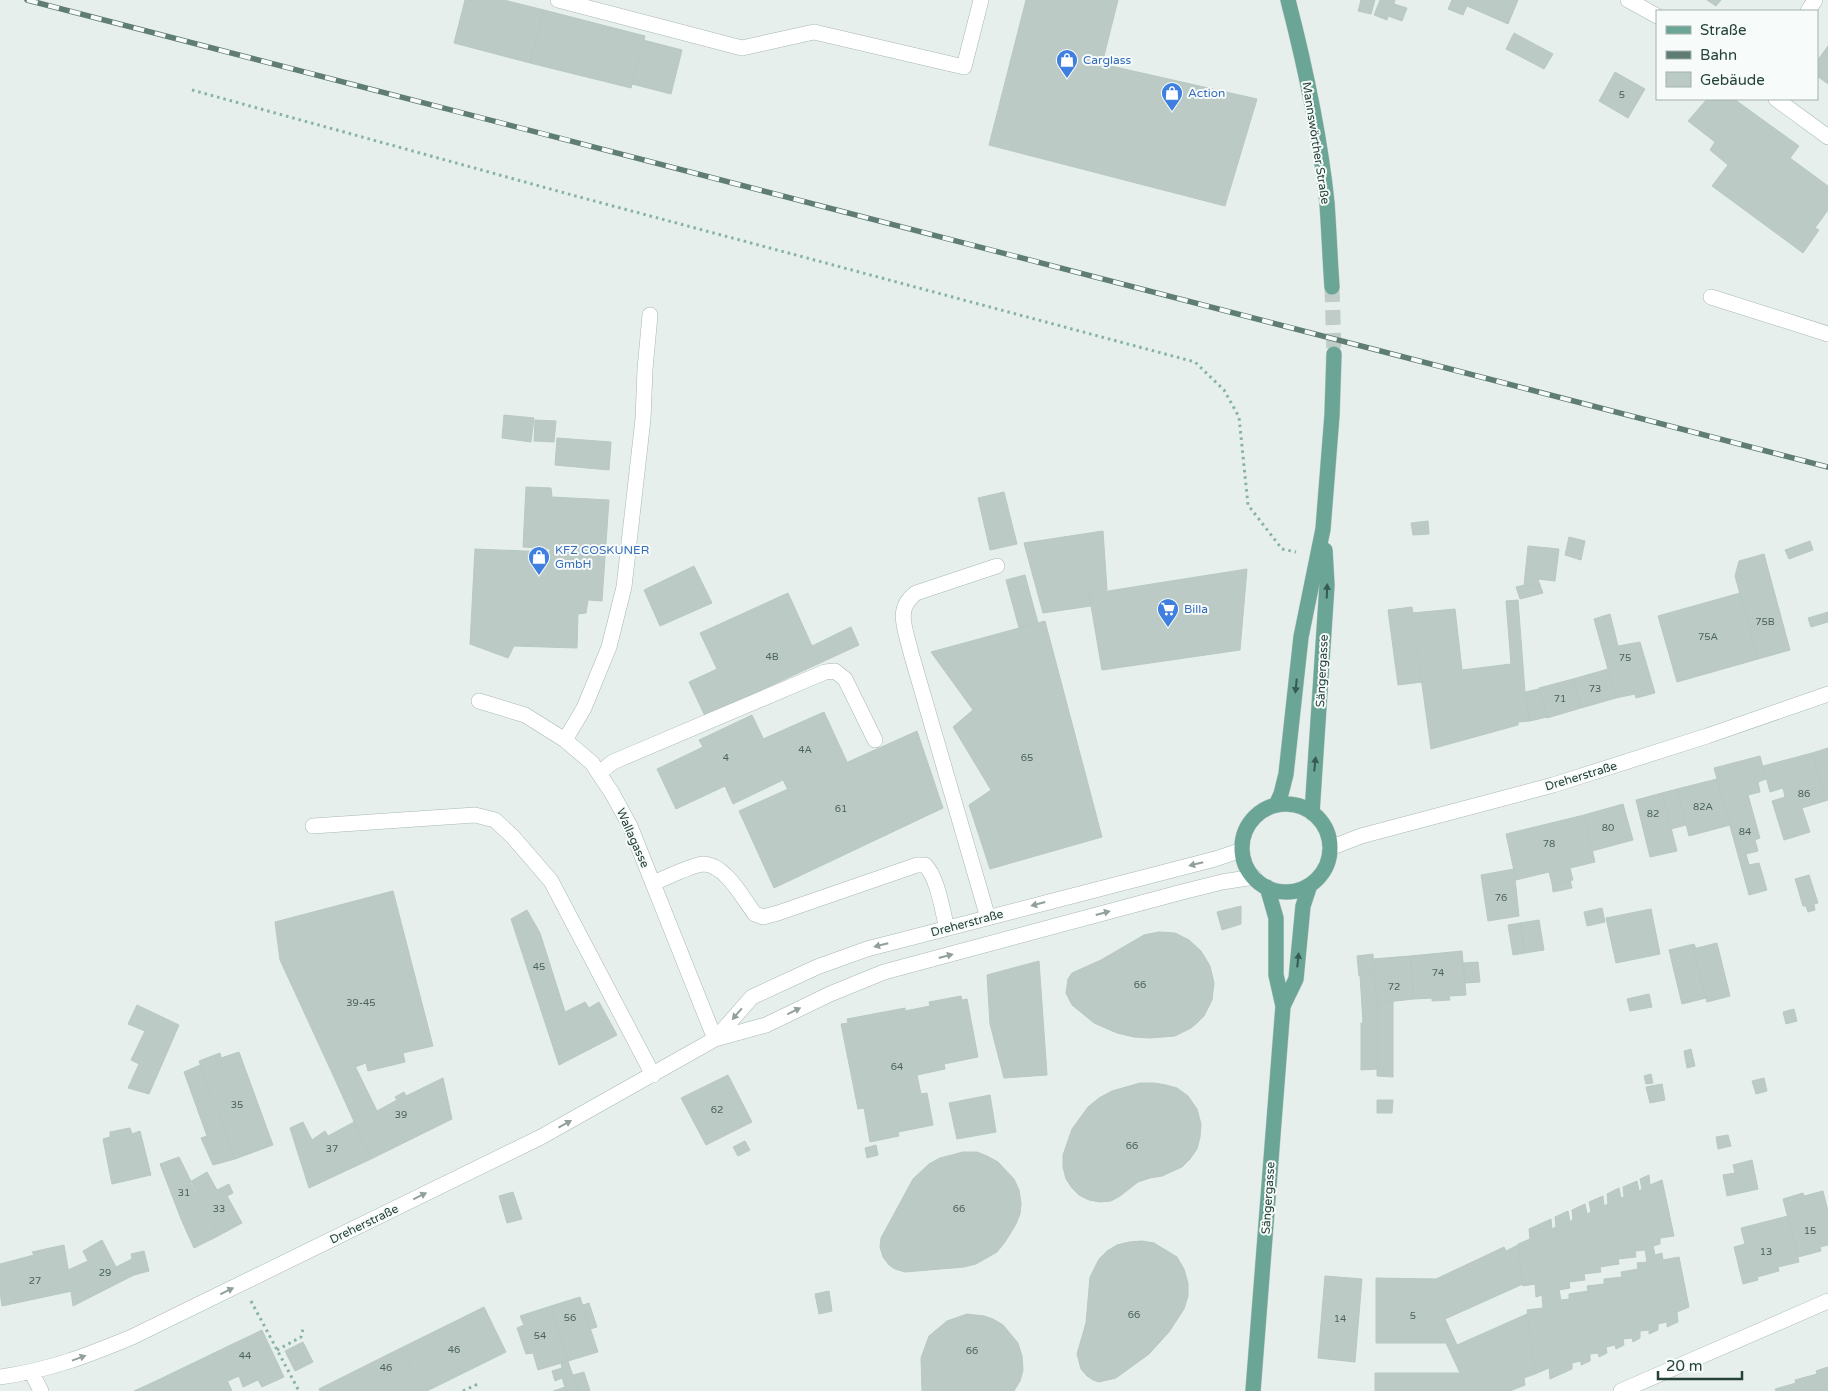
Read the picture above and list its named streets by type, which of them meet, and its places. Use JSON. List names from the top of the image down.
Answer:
{
  "streets": {
    "main road": ["Mannswörther Straße", "Sängergasse"],
    "street": ["Dreherstraße", "Wallagasse"]
  },
  "crossings": [
    ["Sängergasse", "Dreherstraße"],
    ["Dreherstraße", "Wallagasse"]
  ],
  "places": {
    "shop": ["Carglass", "Action", "KFZ COSKUNER GmbH"],
    "supermarket": ["Billa"]
  },
  "house_numbers": [
    "5",
    "75B",
    "75A",
    "4B",
    "75",
    "73",
    "71",
    "4A",
    "4",
    "65",
    "86",
    "82A",
    "61",
    "82",
    "80",
    "84",
    "78",
    "76",
    "45",
    "74",
    "66",
    "72",
    "39-45",
    "64",
    "35",
    "62",
    "39",
    "66",
    "37",
    "31",
    "33",
    "66",
    "15",
    "13",
    "29",
    "27",
    "66",
    "5",
    "56",
    "14",
    "54",
    "46",
    "66",
    "44",
    "46"
  ],
  "legend": ["Straße", "Bahn", "Gebäude"],
  "scale_bar": "20 m"
}
